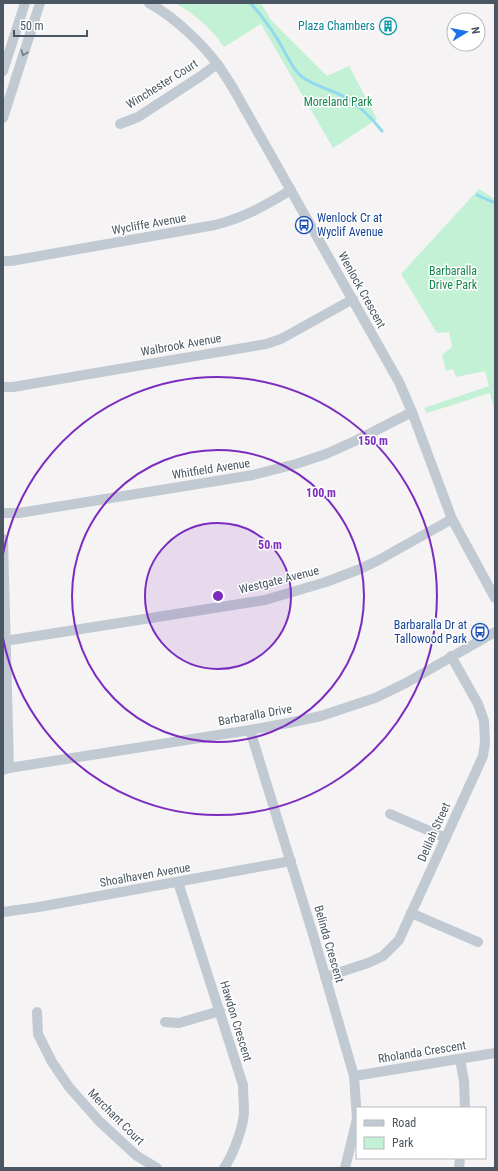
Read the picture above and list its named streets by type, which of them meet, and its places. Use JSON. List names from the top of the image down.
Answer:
{
  "streets": {
    "street": [
      "Winchester Court",
      "Wycliffe Avenue",
      "Wenlock Crescent",
      "Walbrook Avenue",
      "Whitfield Avenue",
      "Westgate Avenue",
      "Barbaralla Drive",
      "Delilah Street",
      "Shoalhaven Avenue",
      "Belinda Crescent",
      "Hawdon Crescent",
      "Rholanda Crescent",
      "Merchant Court"
    ]
  },
  "crossings": [
    ["Winchester Court", "Wenlock Crescent"],
    ["Wycliffe Avenue", "Wenlock Crescent"],
    ["Wenlock Crescent", "Walbrook Avenue"],
    ["Wenlock Crescent", "Whitfield Avenue"],
    ["Wenlock Crescent", "Westgate Avenue"],
    ["Barbaralla Drive", "Delilah Street"],
    ["Barbaralla Drive", "Belinda Crescent"],
    ["Delilah Street", "Belinda Crescent"],
    ["Shoalhaven Avenue", "Belinda Crescent"],
    ["Shoalhaven Avenue", "Hawdon Crescent"],
    ["Belinda Crescent", "Rholanda Crescent"]
  ],
  "parks": ["Moreland Park", "Barbaralla Drive Park"],
  "places": {
    "building": ["Plaza Chambers"],
    "bus stop": ["Wenlock Cr at Wyclif Avenue", "Barbaralla Dr at Tallowood Park"]
  },
  "legend": ["Road", "Park"],
  "scale_bar": "50 m",
  "north": "right",
  "rings": ["150 m", "100 m", "50 m"]
}
